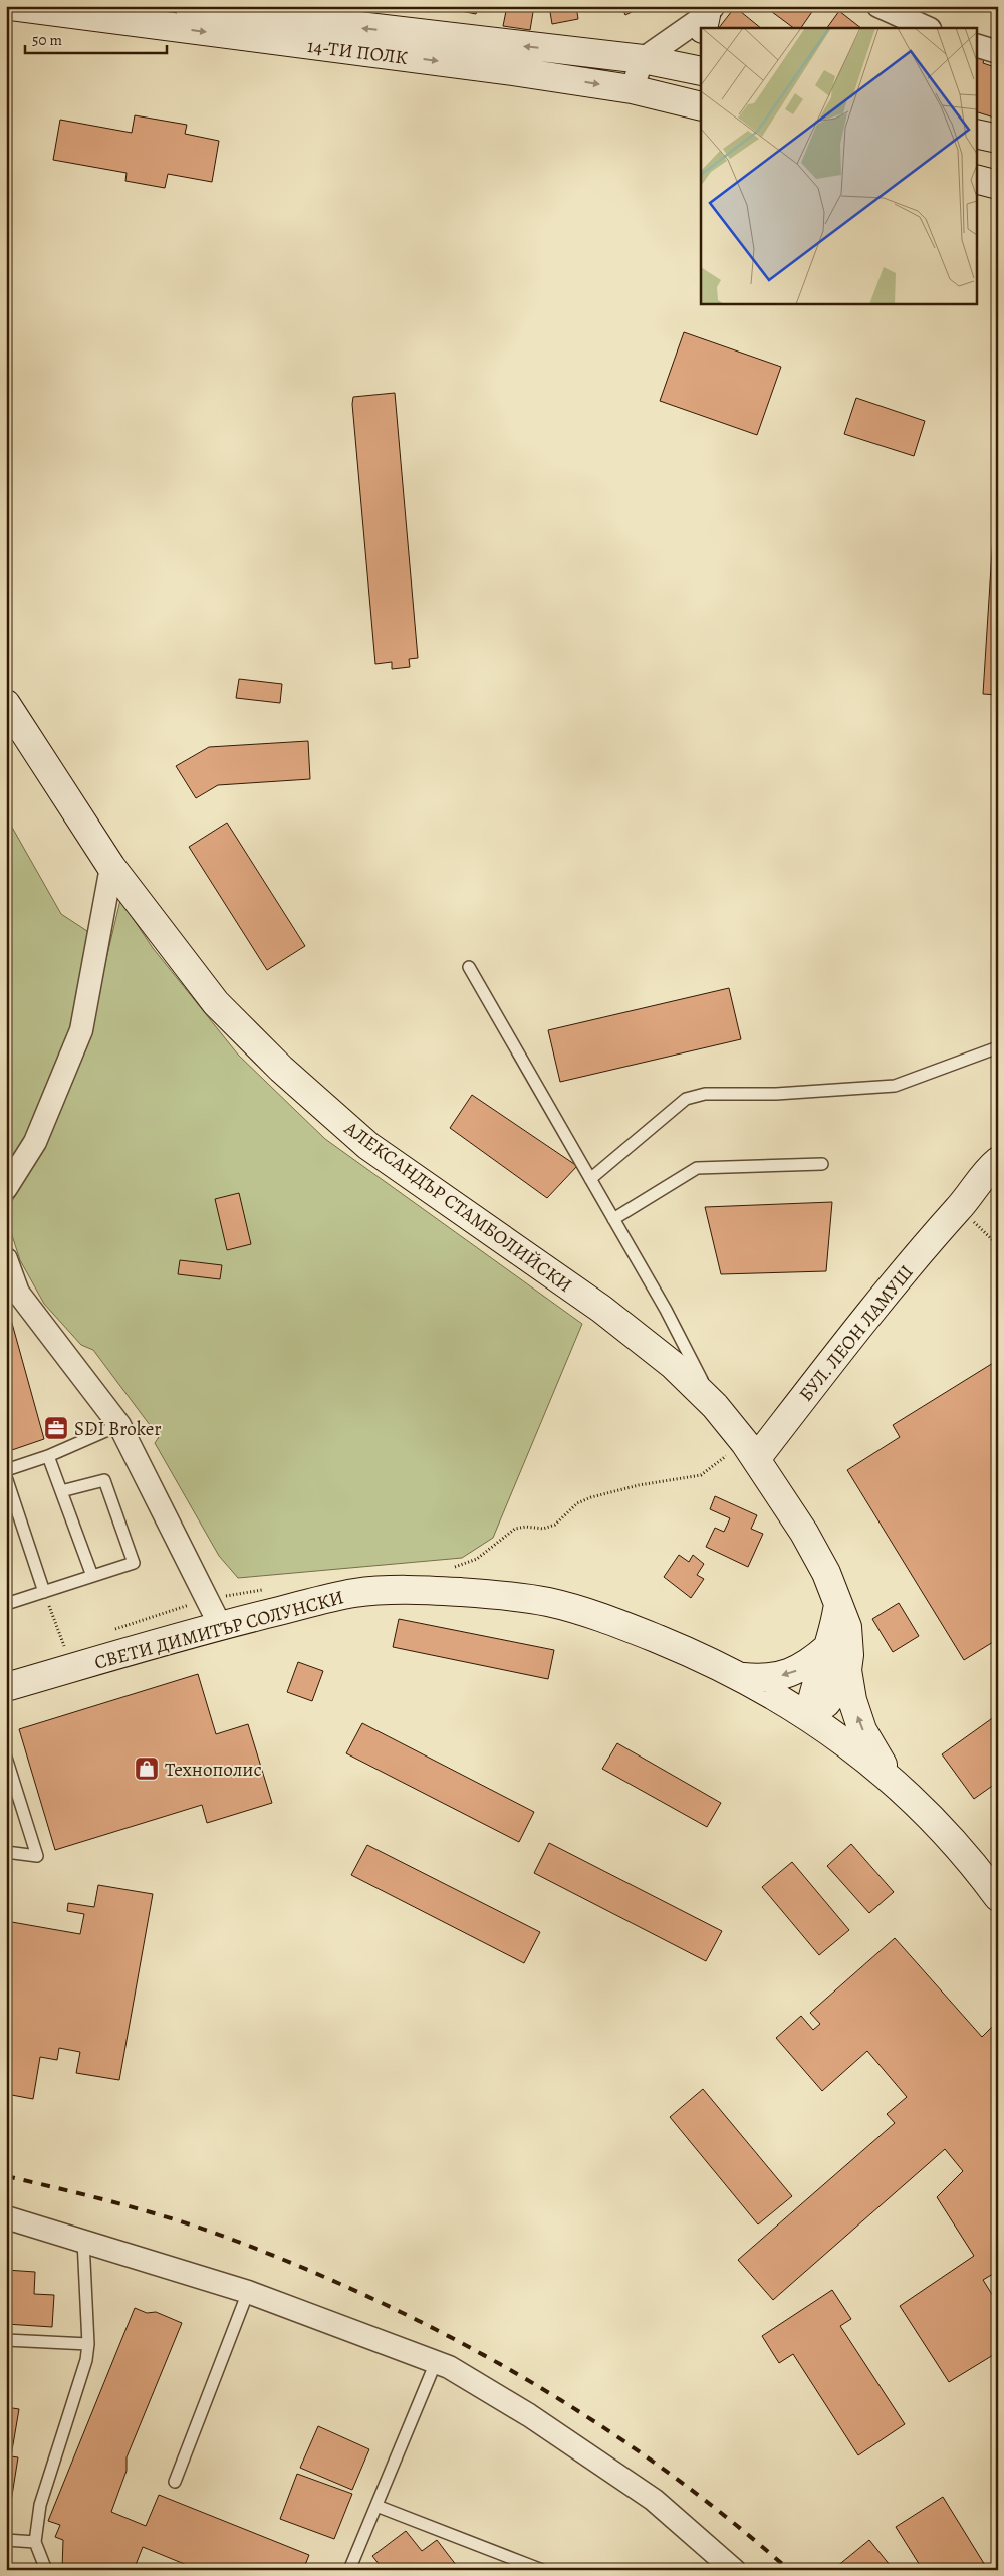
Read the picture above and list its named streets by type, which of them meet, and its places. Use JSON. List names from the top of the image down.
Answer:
{
  "streets": {
    "street": [
      "14-ТИ ПОЛК",
      "АЛЕКСАНДЪР СТАМБОЛИЙСКИ",
      "БУЛ. ЛЕОН ЛАМУШ",
      "СВЕТИ ДИМИТЪР СОЛУНСКИ"
    ]
  },
  "crossings": [
    ["АЛЕКСАНДЪР СТАМБОЛИЙСКИ", "БУЛ. ЛЕОН ЛАМУШ"]
  ],
  "places": {
    "office": ["SDI Broker"],
    "shop": ["Технополис"]
  },
  "scale_bar": "50 m"
}
